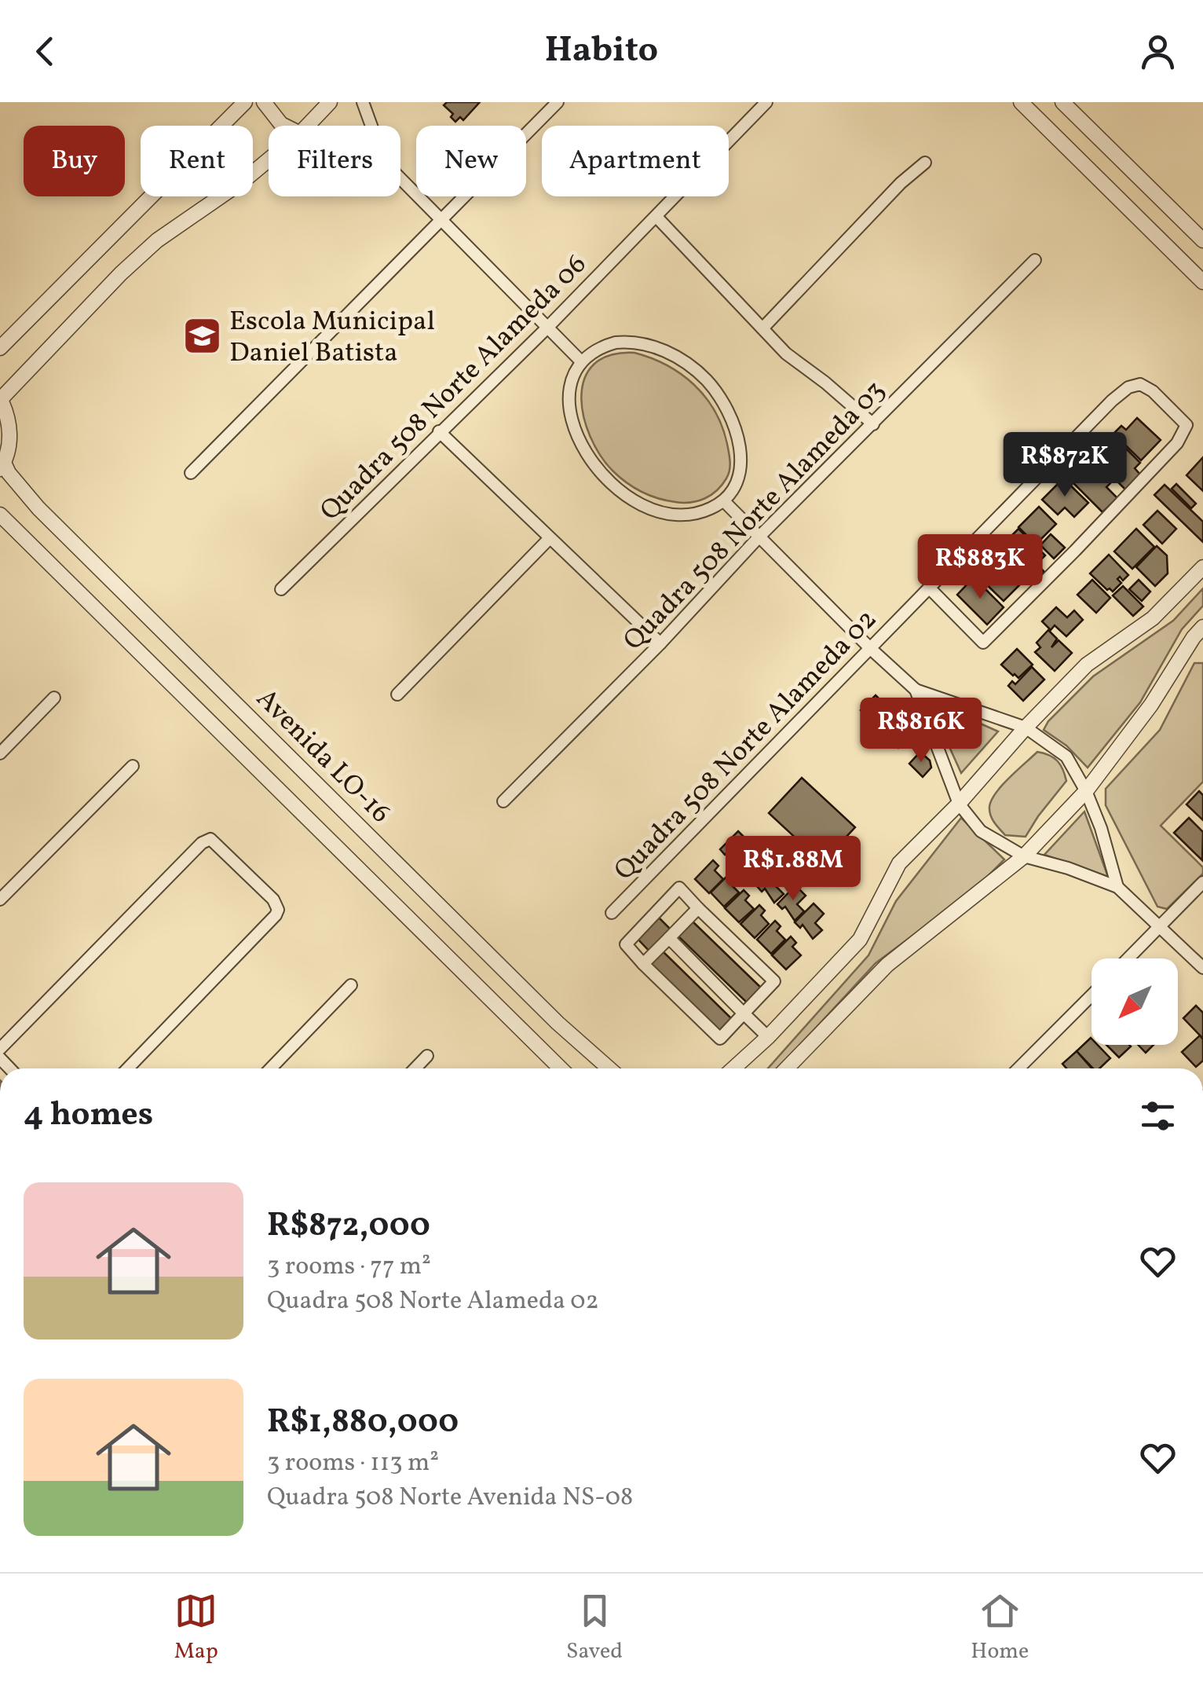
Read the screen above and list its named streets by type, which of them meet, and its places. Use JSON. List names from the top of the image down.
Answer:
{
  "streets": {
    "street": [
      "Quadra 508 Norte Alameda 06",
      "Quadra 508 Norte Alameda 03",
      "Quadra 508 Norte Alameda 02",
      "Avenida LO-16"
    ]
  },
  "places": {
    "school or university": ["Escola Municipal Daniel Batista"]
  },
  "north": "bottom left",
  "page": {
    "header": "Habito",
    "chip": [
      "Buy",
      "Rent",
      "Filters",
      "New",
      "Apartment"
    ],
    "price": [
      "R$872K",
      "R$883K",
      "R$816K",
      "R$1.88M"
    ],
    "heading": "4 homes",
    "list": [
      {
        "name": "R$872,000",
        "note": "3 rooms · 77 m² · Quadra 508 Norte Alameda 02"
      },
      {
        "name": "R$1,880,000",
        "note": "3 rooms · 113 m² · Quadra 508 Norte Avenida NS-08"
      }
    ],
    "tabs": ["Map", "Saved", "Home"]
  }
}
